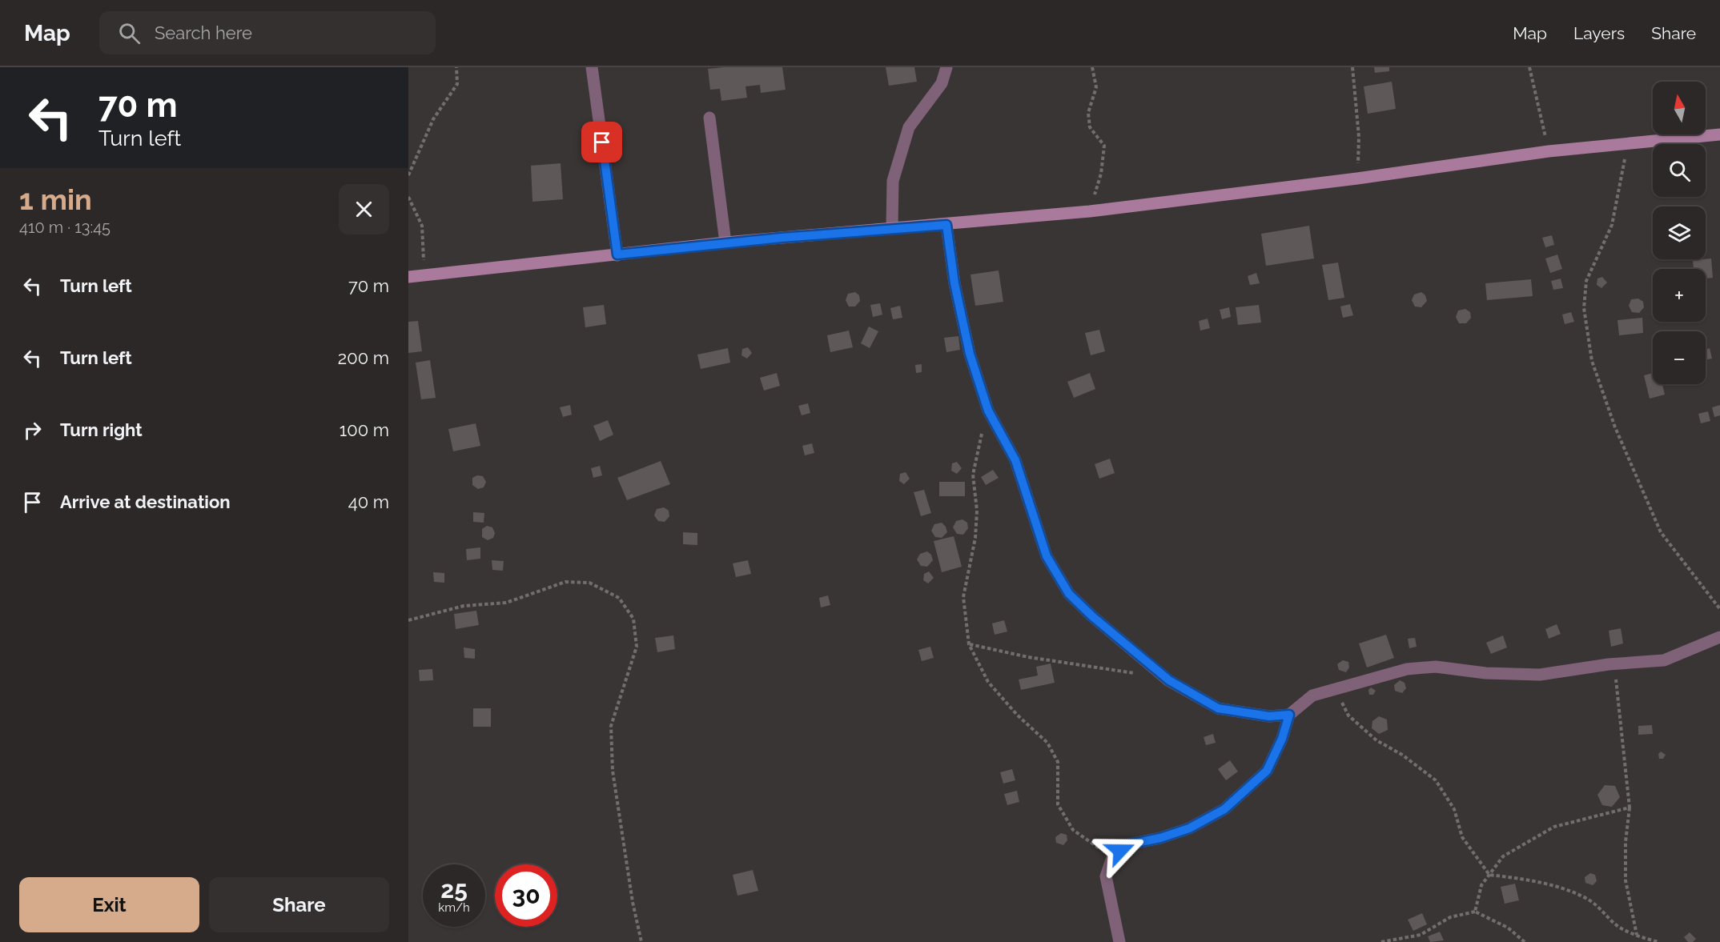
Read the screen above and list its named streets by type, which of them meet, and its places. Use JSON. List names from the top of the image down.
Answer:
{
  "north": "top",
  "page": {
    "header": "Map",
    "search": "Search here",
    "nav": ["Map", "Layers", "Share"],
    "turn": ["70 m", "Turn left"],
    "map_buttons": ["+", "−"],
    "heading": ["1 min", "410 m · 13:45"],
    "list": [
      {
        "name": "Turn left",
        "value": "70 m"
      },
      {
        "name": "Turn left",
        "value": "200 m"
      },
      {
        "name": "Turn right",
        "value": "100 m"
      },
      {
        "name": "Arrive at destination",
        "value": "40 m"
      }
    ],
    "speed": "25 km/h",
    "limit": "30",
    "buttons": ["Exit", "Share"]
  }
}
